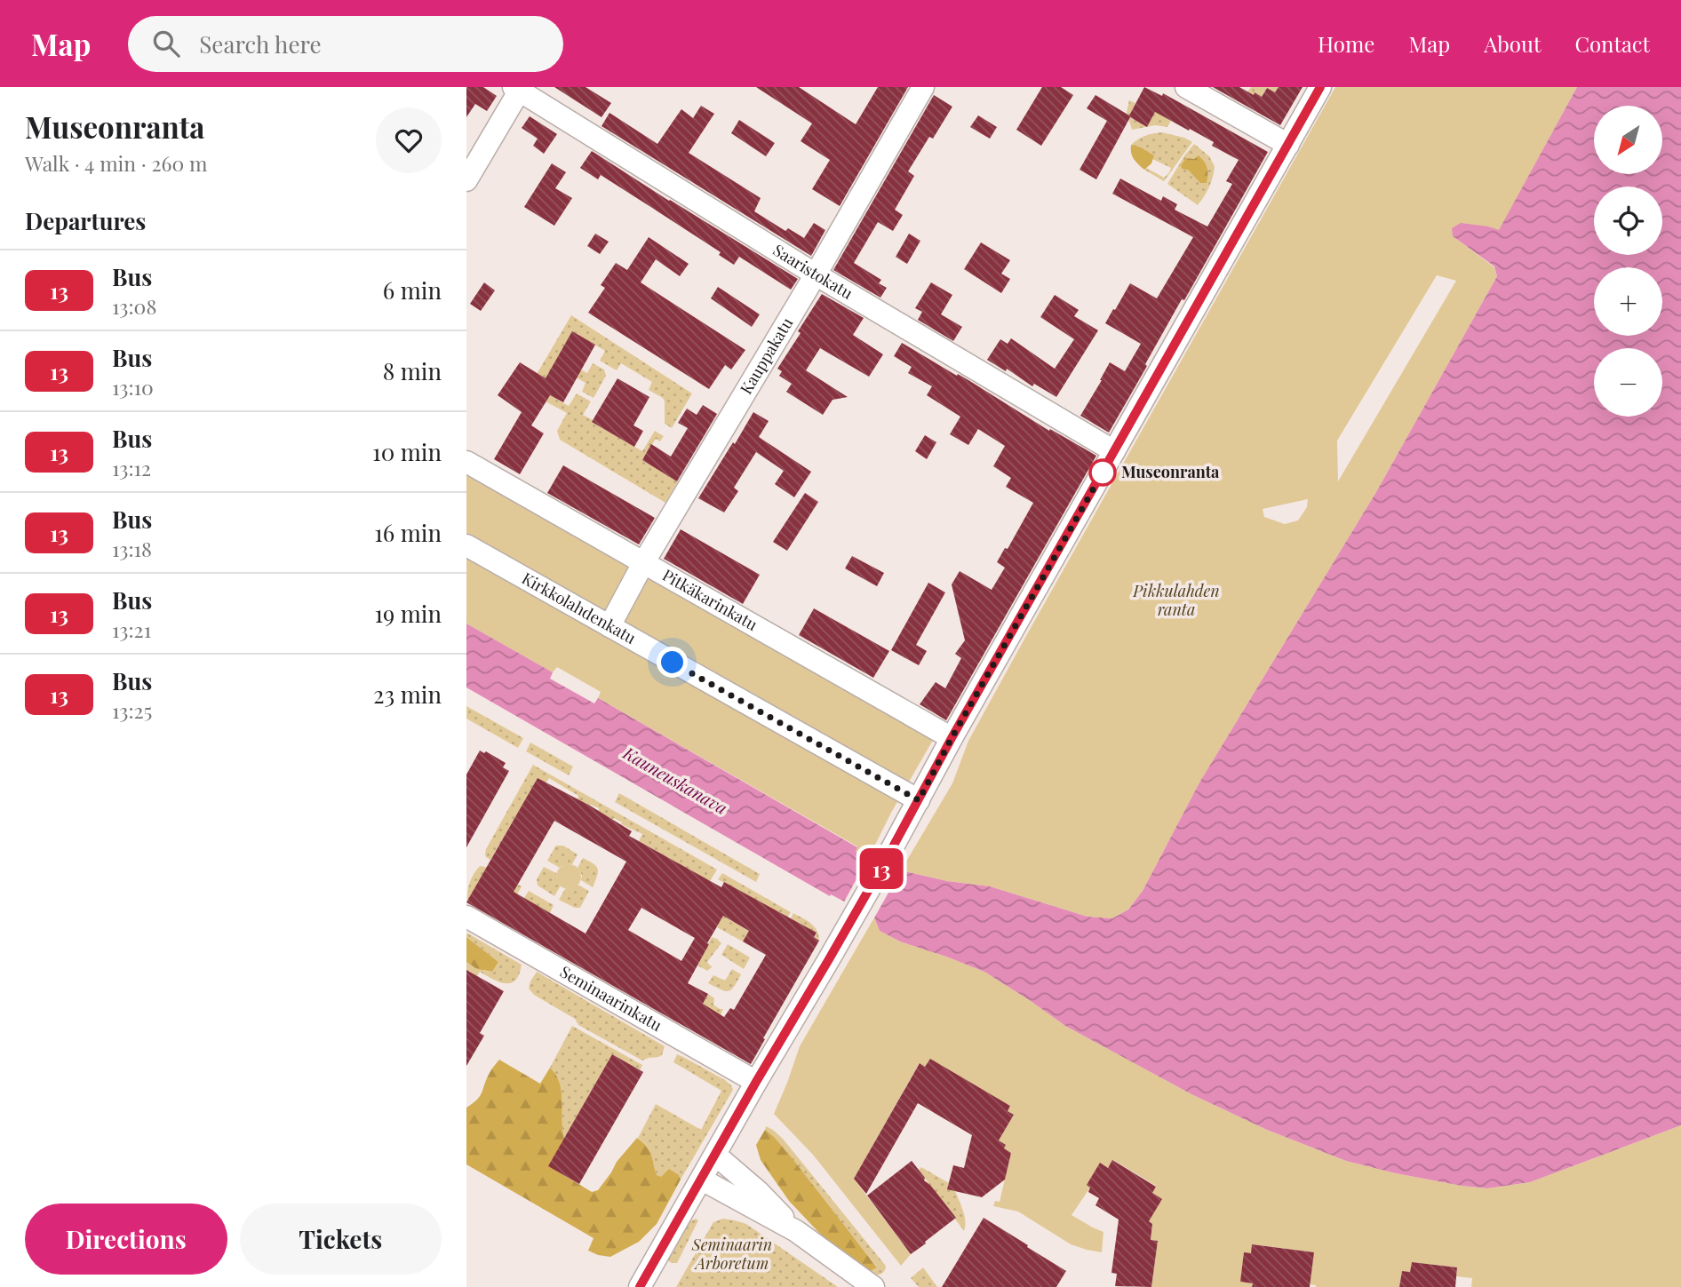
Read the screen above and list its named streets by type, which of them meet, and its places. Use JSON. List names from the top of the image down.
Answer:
{
  "streets": {
    "street": [
      "Saaristokatu",
      "Kauppakatu",
      "Pitkäkarinkatu",
      "Kirkkolahdenkatu",
      "Seminaarinkatu"
    ]
  },
  "crossings": [
    ["Saaristokatu", "Kauppakatu"],
    ["Kauppakatu", "Pitkäkarinkatu"],
    ["Kauppakatu", "Kirkkolahdenkatu"]
  ],
  "water": ["Kauneuskanava"],
  "parks": ["Pikkulahden ranta", "Seminaarin Arboretum"],
  "places": ["Museonranta"],
  "lines": ["bus line 13"],
  "north": "bottom left",
  "page": {
    "header": "Map",
    "search": "Search here",
    "nav": [
      "Home",
      "Map",
      "About",
      "Contact"
    ],
    "heading": [
      ["Museonranta", "Walk · 4 min · 260 m"],
      "Departures"
    ],
    "on_map": "13",
    "map_buttons": ["+", "−"],
    "list": [
      {
        "mark": "13",
        "name": "Bus",
        "note": "13:08",
        "value": "6 min"
      },
      {
        "mark": "13",
        "name": "Bus",
        "note": "13:10",
        "value": "8 min"
      },
      {
        "mark": "13",
        "name": "Bus",
        "note": "13:12",
        "value": "10 min"
      },
      {
        "mark": "13",
        "name": "Bus",
        "note": "13:18",
        "value": "16 min"
      },
      {
        "mark": "13",
        "name": "Bus",
        "note": "13:21",
        "value": "19 min"
      },
      {
        "mark": "13",
        "name": "Bus",
        "note": "13:25",
        "value": "23 min"
      }
    ],
    "buttons": ["Directions", "Tickets"]
  }
}
